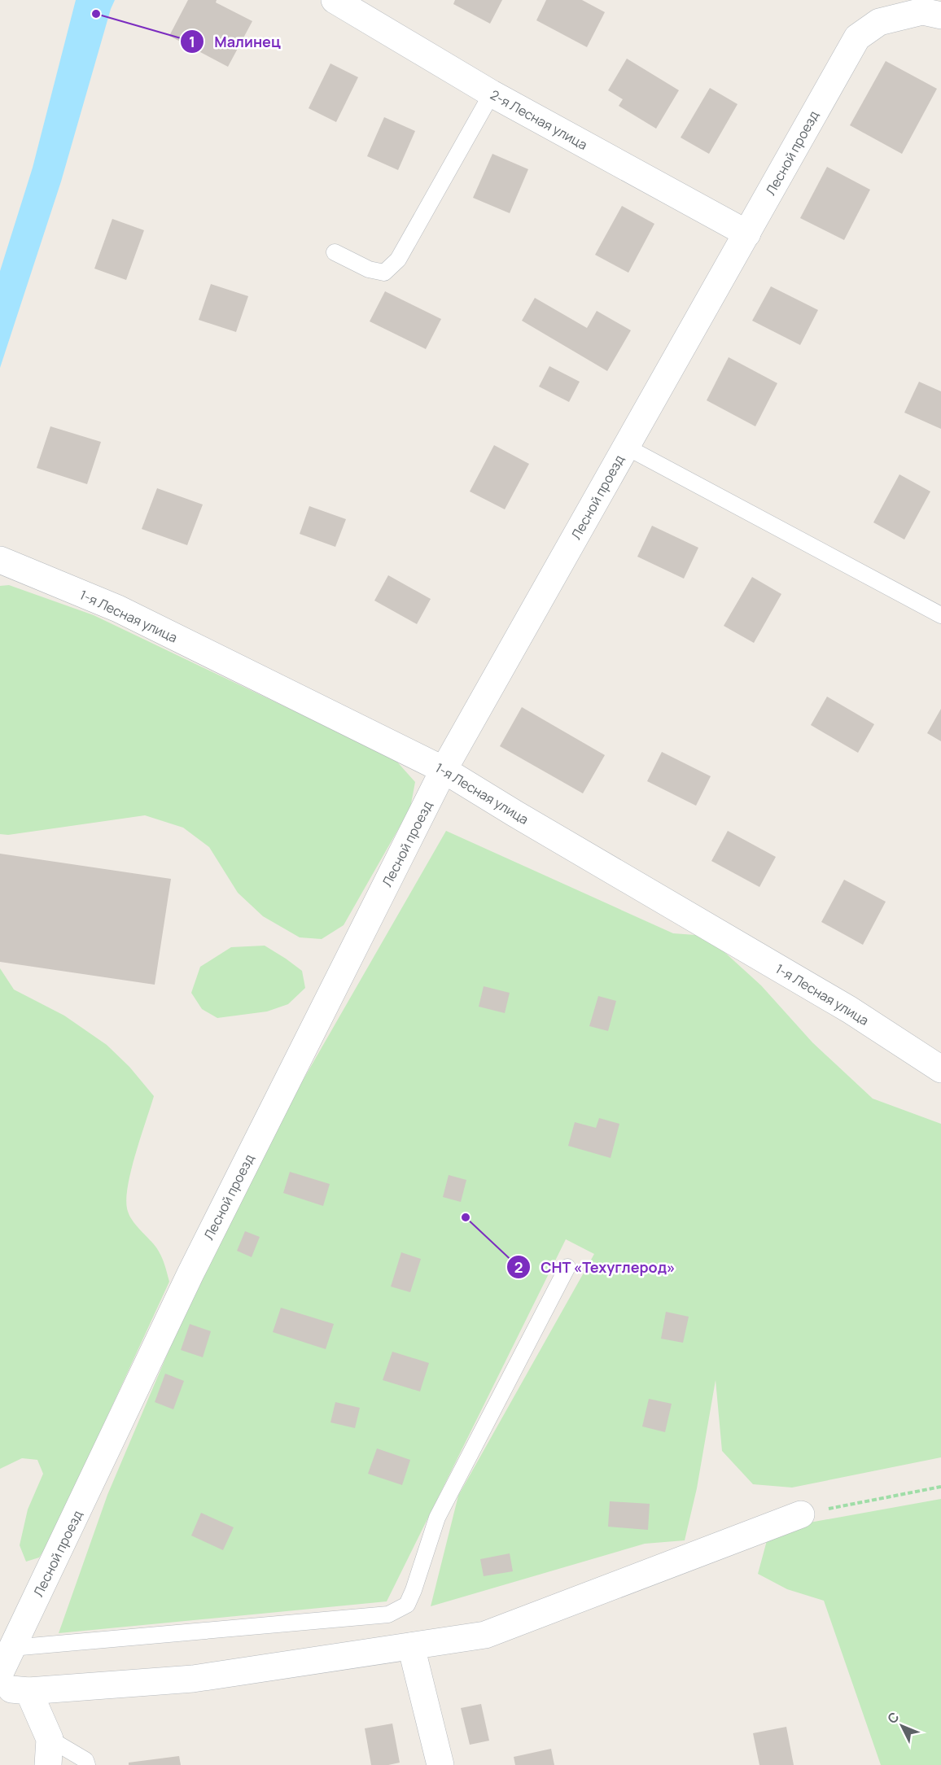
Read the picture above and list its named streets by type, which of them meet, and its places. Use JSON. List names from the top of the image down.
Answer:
{
  "streets": {
    "street": ["2-я Лесная улица", "Лесной проезд", "1-я Лесная улица"]
  },
  "crossings": [
    ["2-я Лесная улица", "Лесной проезд"],
    ["Лесной проезд", "1-я Лесная улица"]
  ],
  "places": ["Малинец", "СНТ «Техуглерод»"],
  "north": "top left"
}
